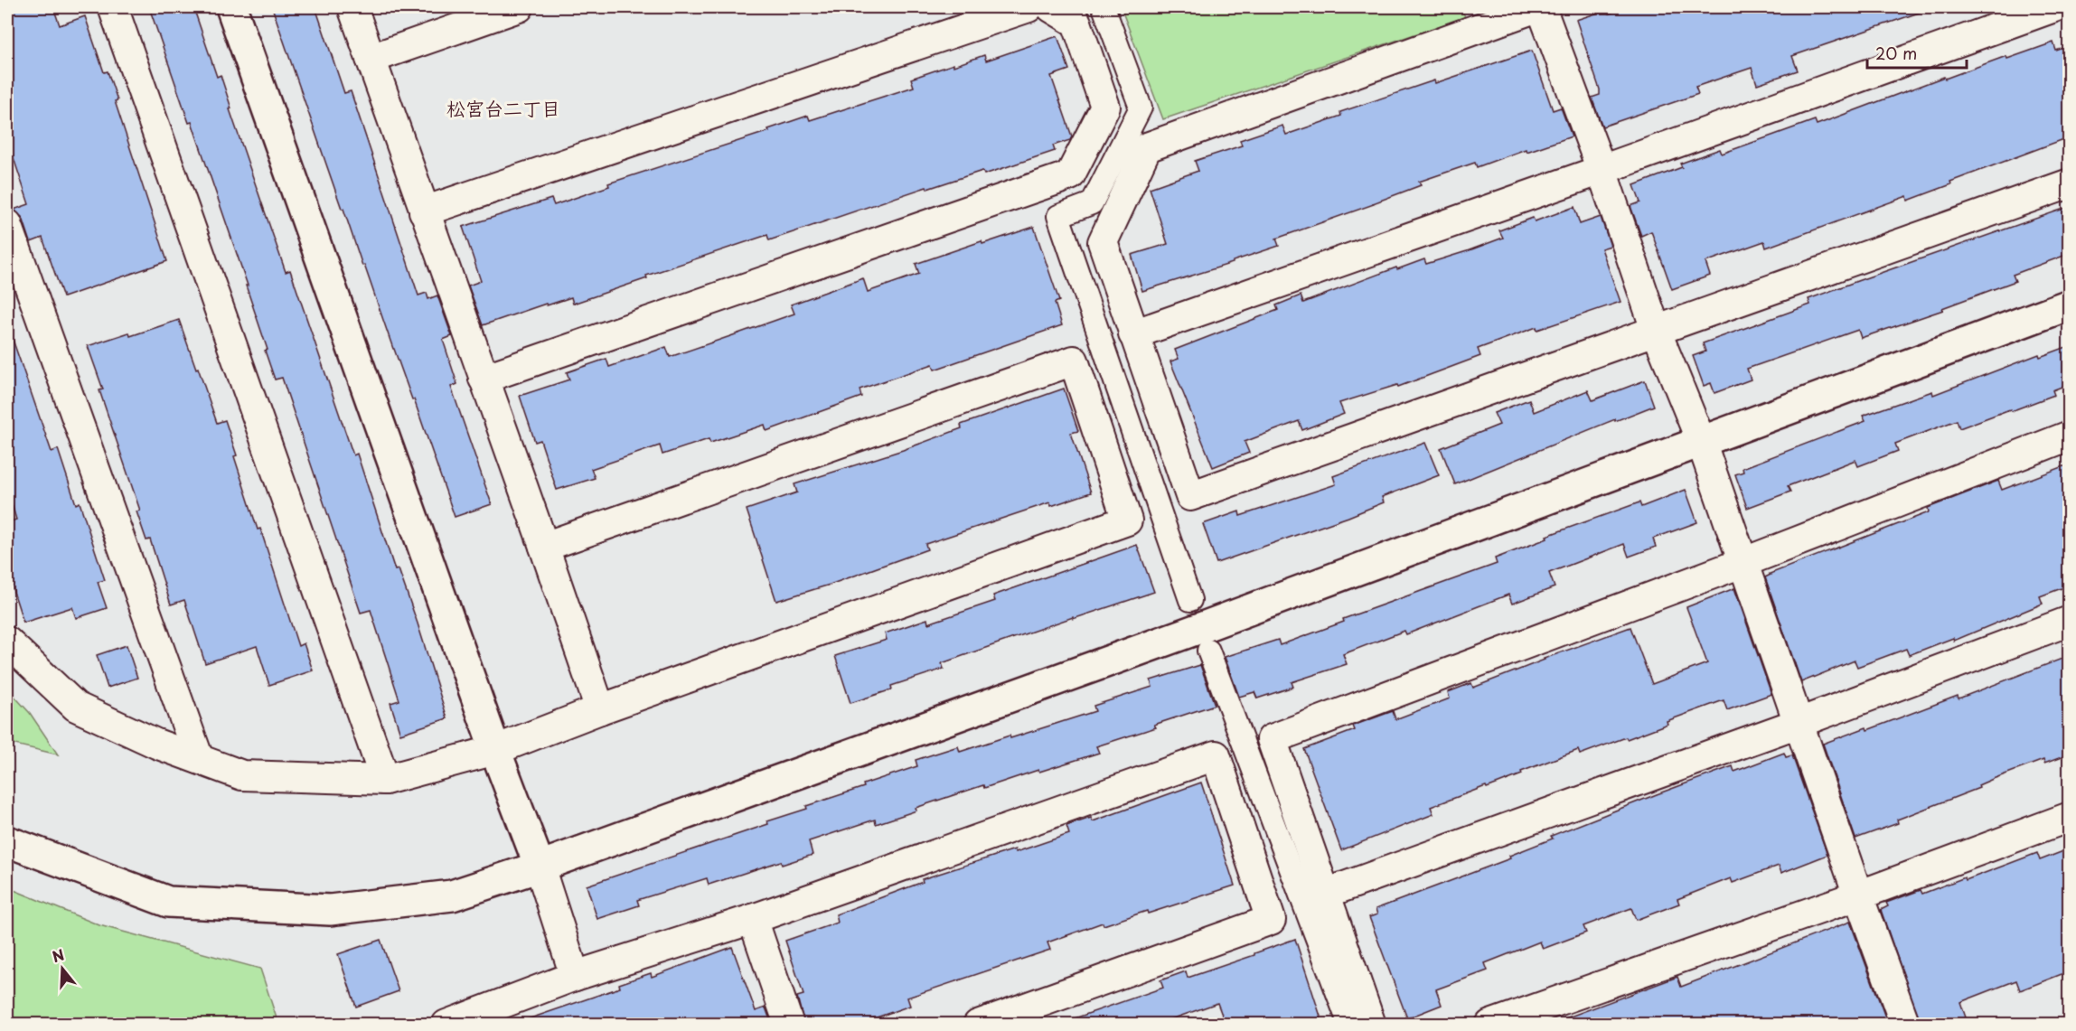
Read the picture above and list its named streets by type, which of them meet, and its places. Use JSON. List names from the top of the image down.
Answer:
{
  "districts": ["松宮台二丁目"],
  "scale_bar": "20 m",
  "north": "top"
}
